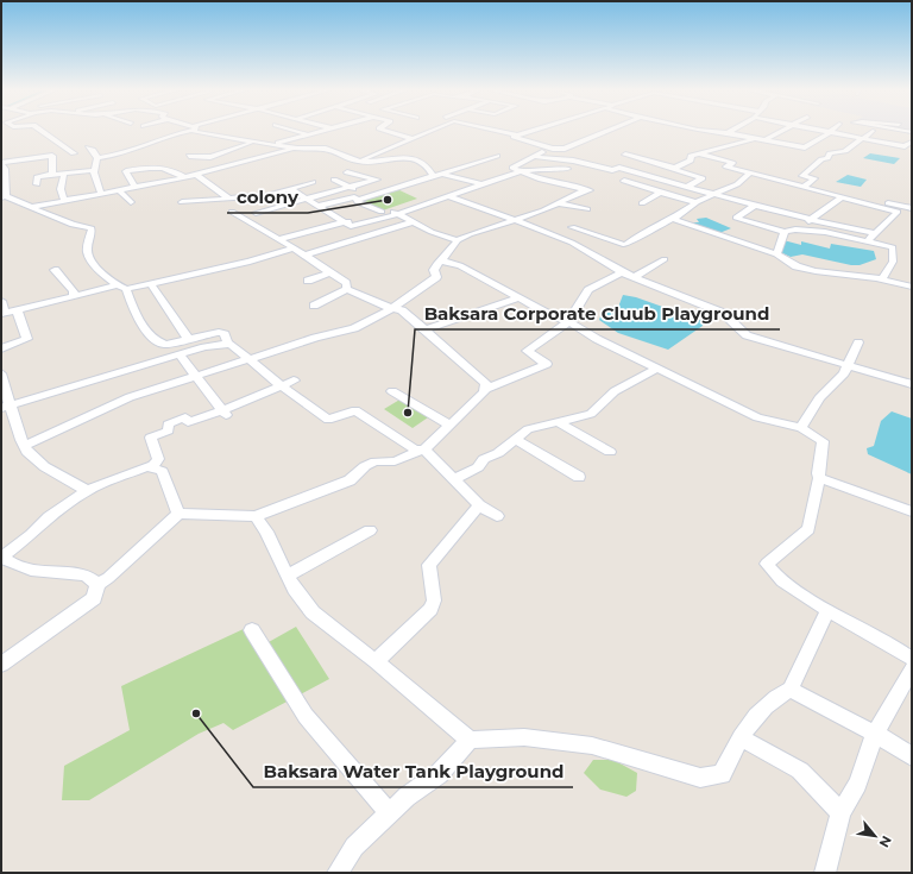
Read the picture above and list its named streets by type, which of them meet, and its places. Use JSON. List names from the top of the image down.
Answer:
{
  "places": ["colony", "Baksara Corporate Cluub Playground", "Baksara Water Tank Playground"],
  "north": "bottom right"
}
